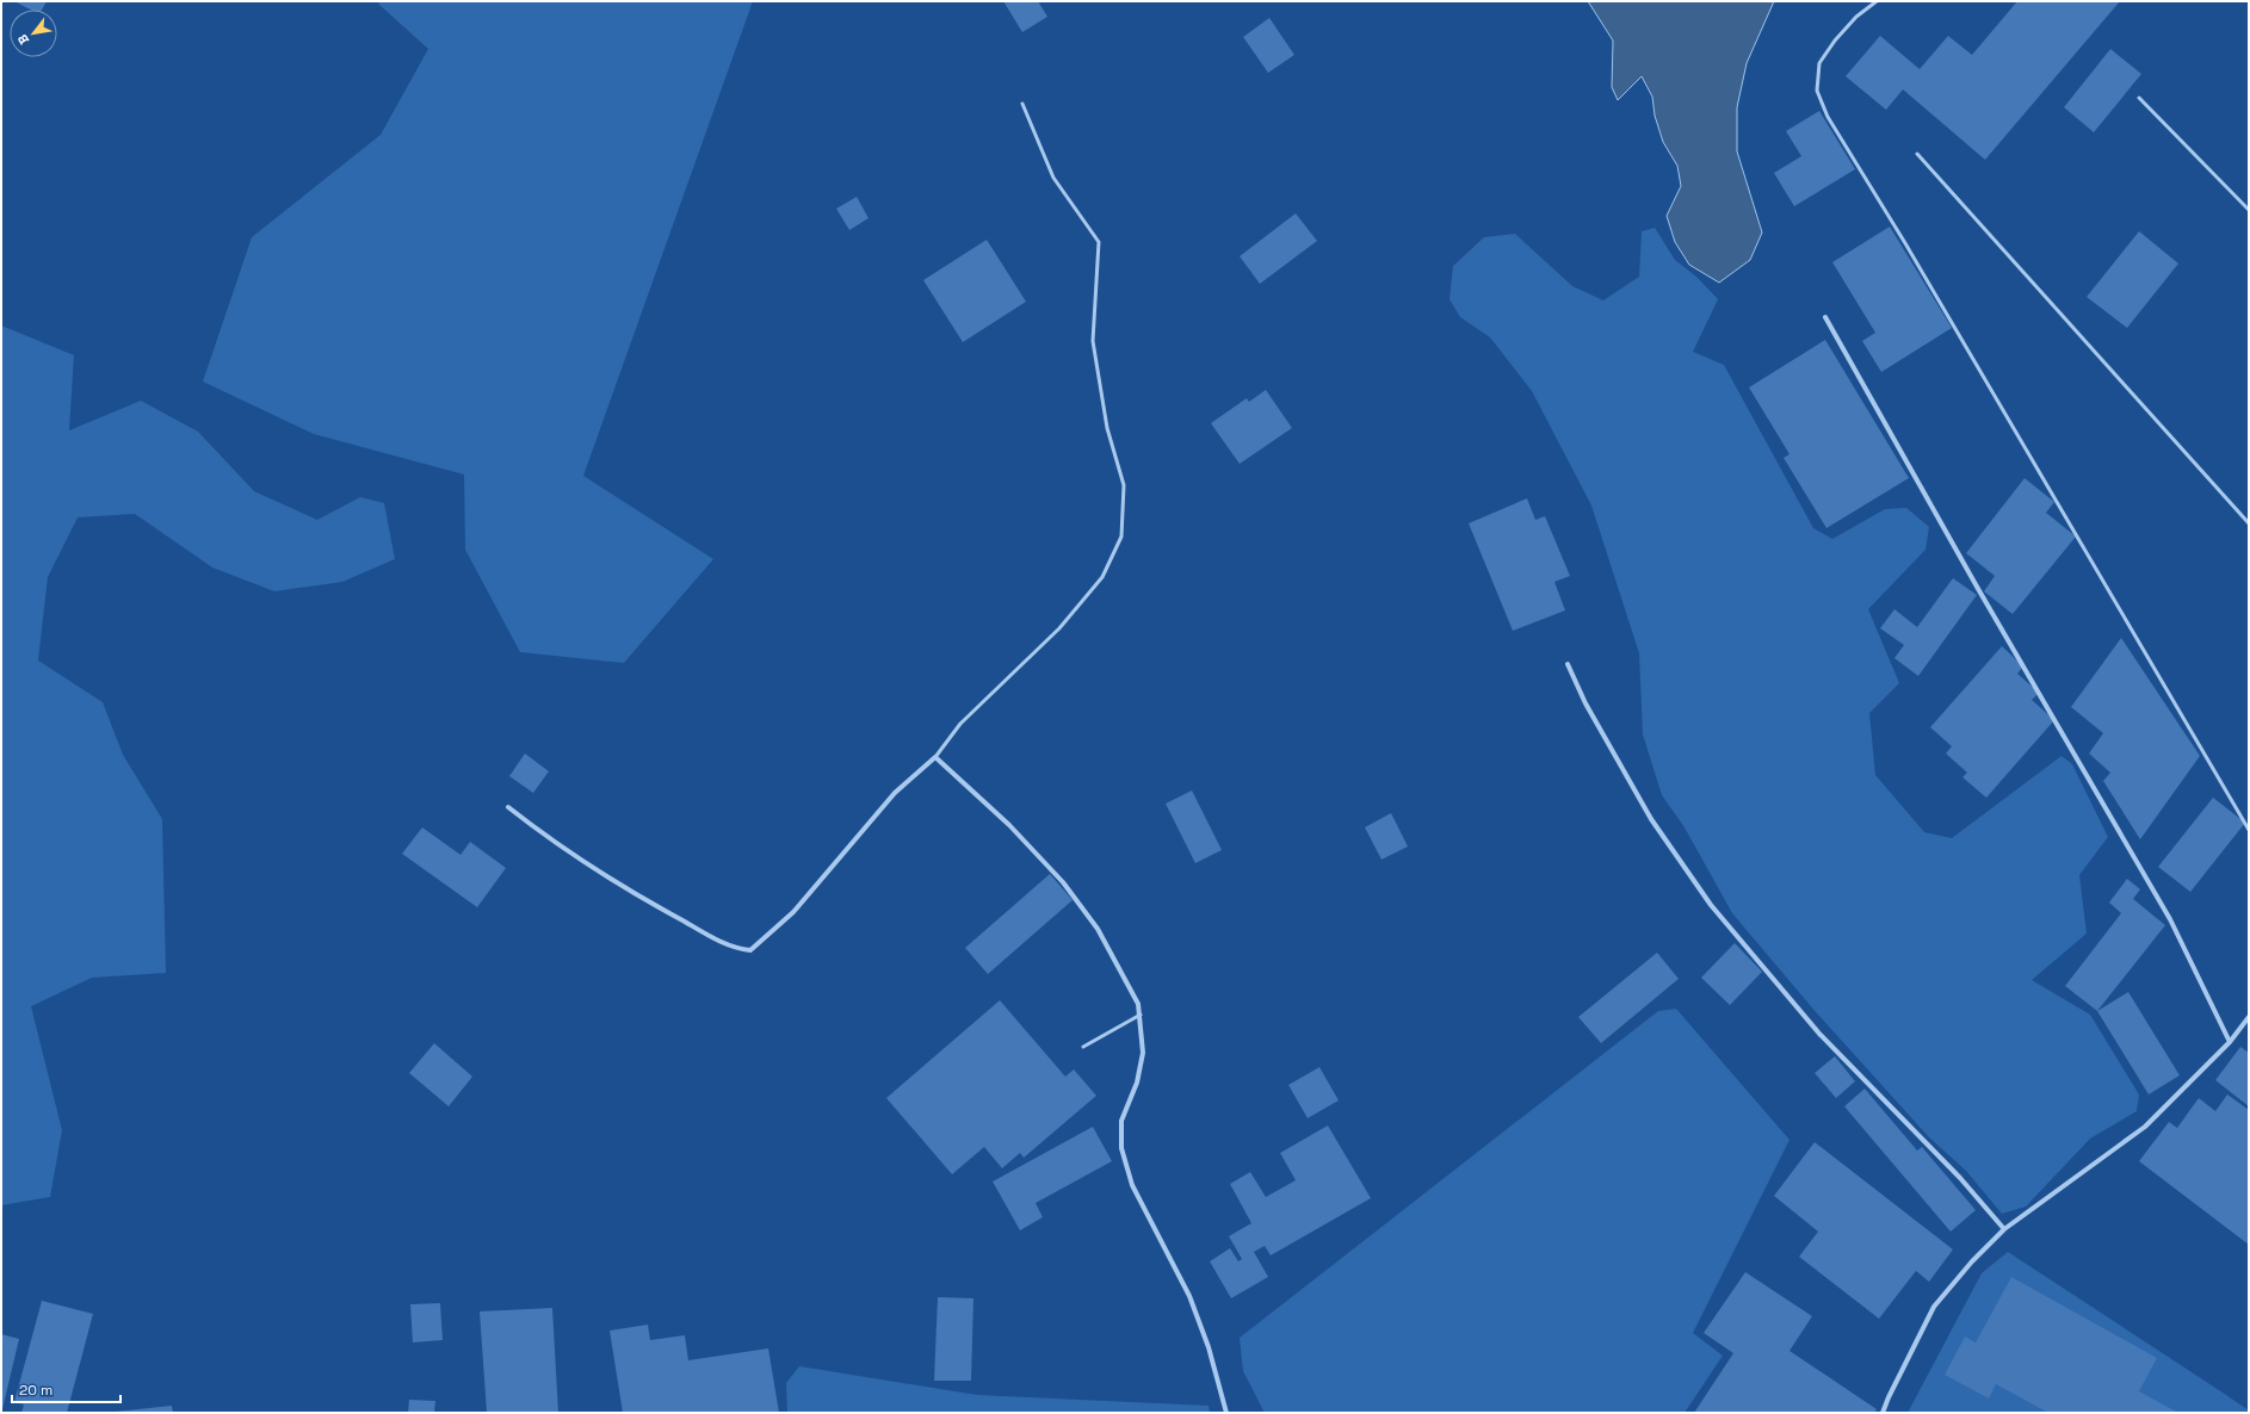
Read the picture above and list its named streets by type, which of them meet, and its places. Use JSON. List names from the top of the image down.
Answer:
{
  "scale_bar": "20 m",
  "north": "bottom left"
}
